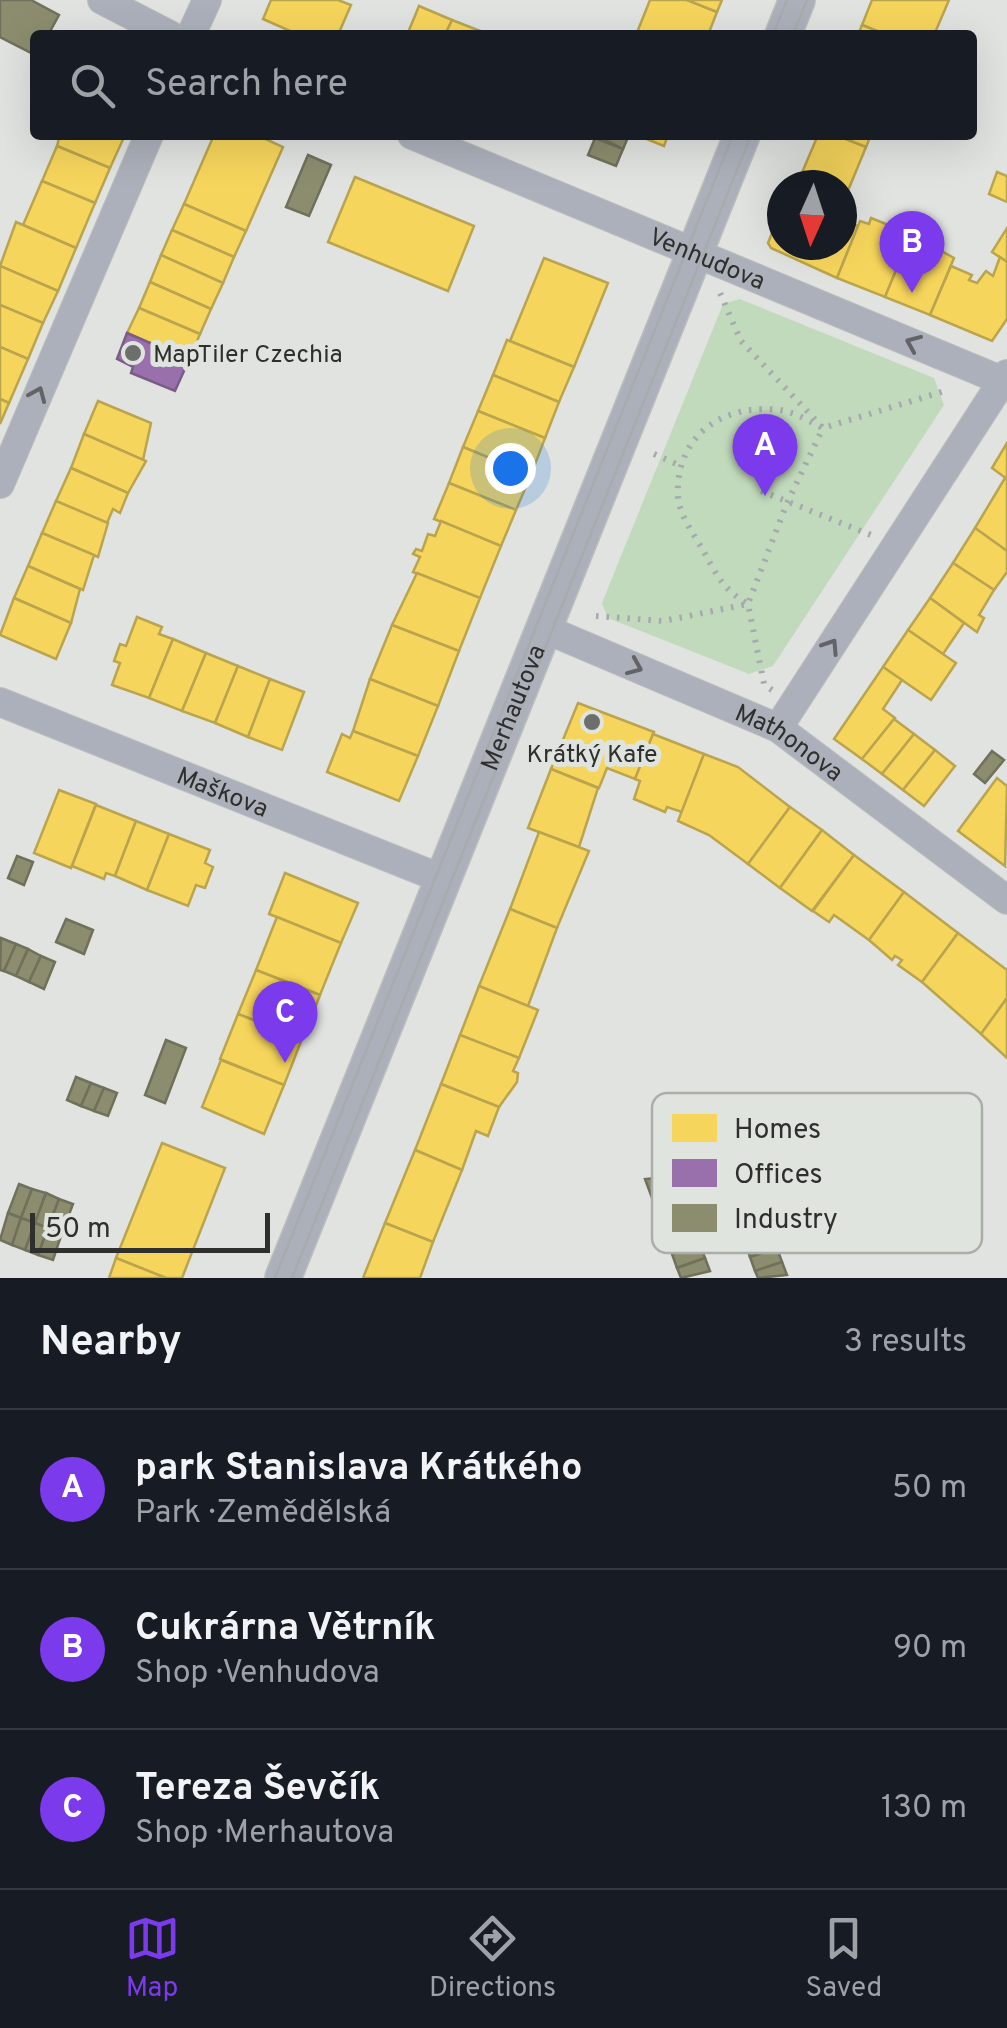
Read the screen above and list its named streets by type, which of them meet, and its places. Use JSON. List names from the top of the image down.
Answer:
{
  "streets": {
    "street": [
      "Venhudova",
      "Merhautova",
      "Mathonova",
      "Maškova"
    ]
  },
  "crossings": [
    ["Venhudova", "Merhautova"],
    ["Merhautova", "Mathonova"],
    ["Merhautova", "Maškova"]
  ],
  "one_way": ["Venhudova", "Mathonova"],
  "places": ["MapTiler Czechia", "Krátký Kafe"],
  "legend": ["Homes", "Offices", "Industry"],
  "scale_bar": "50 m",
  "north": "bottom",
  "page": {
    "search": "Search here",
    "pins": ["B", "A", "C"],
    "scale": "50 m",
    "heading": ["Nearby", "3 results"],
    "list": [
      {
        "mark": "A",
        "name": "park Stanislava Krátkého",
        "note": "Park · Zemědělská",
        "value": "50 m"
      },
      {
        "mark": "B",
        "name": "Cukrárna Větrník",
        "note": "Shop · Venhudova",
        "value": "90 m"
      },
      {
        "mark": "C",
        "name": "Tereza Ševčík",
        "note": "Shop · Merhautova",
        "value": "130 m"
      }
    ],
    "nav": ["Map", "Directions", "Saved"]
  }
}
